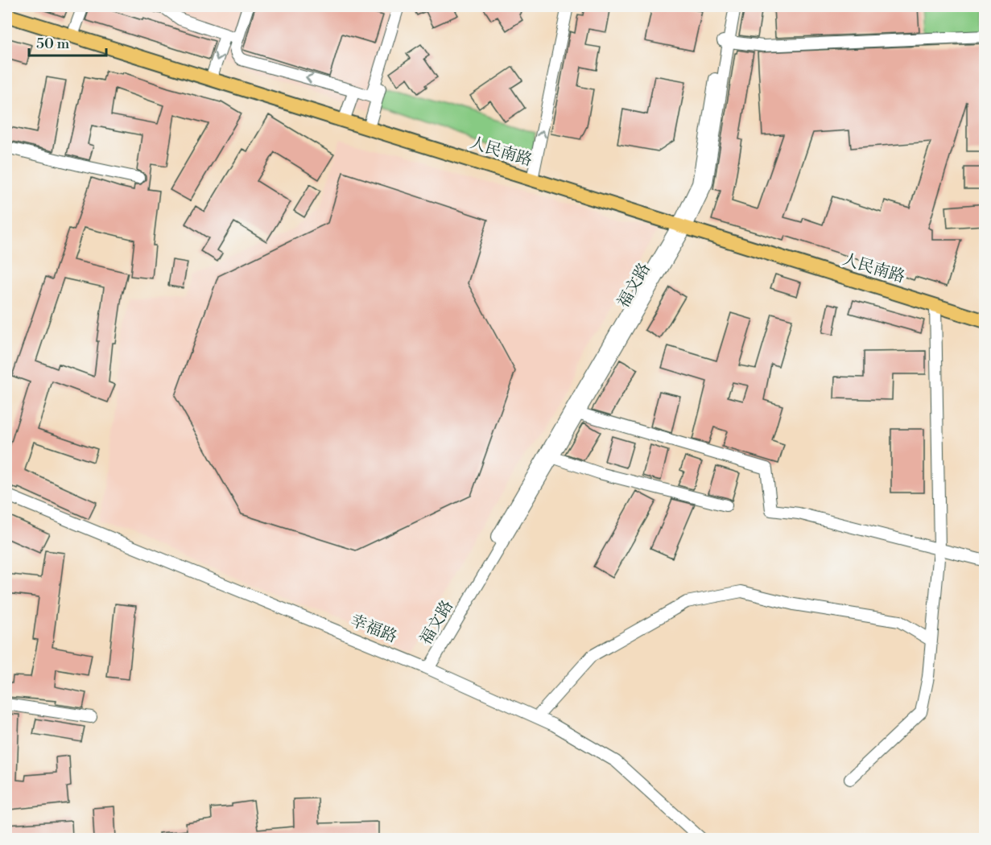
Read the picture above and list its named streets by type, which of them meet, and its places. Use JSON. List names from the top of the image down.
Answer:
{
  "streets": {
    "main road": ["人民南路"],
    "street": ["福文路", "幸福路"]
  },
  "crossings": [
    ["人民南路", "福文路"],
    ["福文路", "幸福路"]
  ],
  "scale_bar": "50 m"
}
